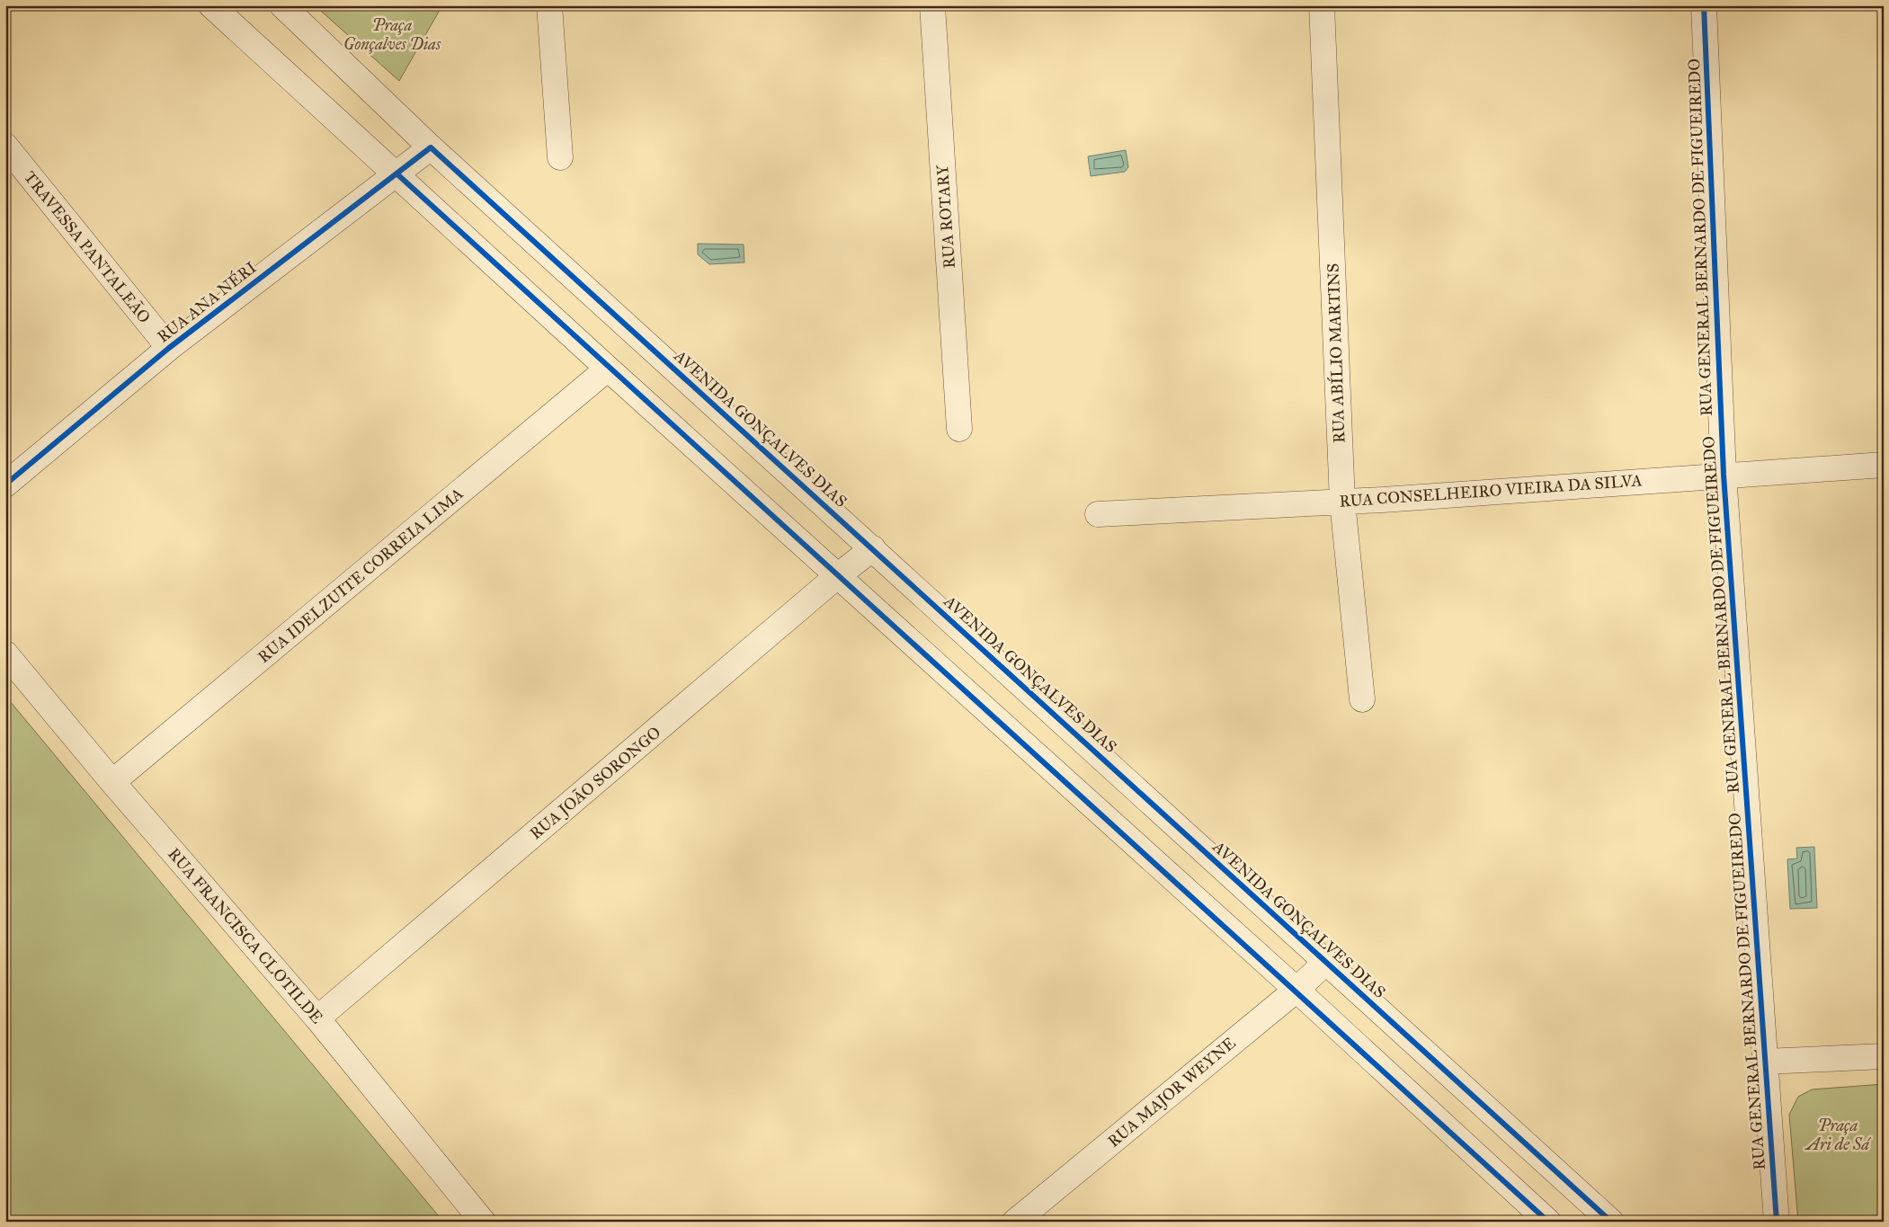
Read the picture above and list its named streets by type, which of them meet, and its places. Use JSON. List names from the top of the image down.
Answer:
{
  "streets": {
    "street": [
      "RUA ROTARY",
      "RUA GENERAL BERNARDO DE FIGUEIREDO",
      "TRAVESSA PANTALEÃO",
      "RUA ANA NÉRI",
      "RUA ABÍLIO MARTINS",
      "AVENIDA GONÇALVES DIAS",
      "RUA CONSELHEIRO VIEIRA DA SILVA",
      "RUA IDELZUITE CORREIA LIMA",
      "RUA JOÃO SORONGO",
      "RUA FRANCISCA CLOTILDE",
      "RUA MAJOR WEYNE"
    ]
  },
  "crossings": [
    ["RUA GENERAL BERNARDO DE FIGUEIREDO", "RUA CONSELHEIRO VIEIRA DA SILVA"],
    ["TRAVESSA PANTALEÃO", "RUA ANA NÉRI"],
    ["RUA ANA NÉRI", "AVENIDA GONÇALVES DIAS"],
    ["RUA ABÍLIO MARTINS", "RUA CONSELHEIRO VIEIRA DA SILVA"],
    ["AVENIDA GONÇALVES DIAS", "RUA JOÃO SORONGO"],
    ["AVENIDA GONÇALVES DIAS", "RUA MAJOR WEYNE"],
    ["RUA IDELZUITE CORREIA LIMA", "RUA FRANCISCA CLOTILDE"],
    ["RUA JOÃO SORONGO", "RUA FRANCISCA CLOTILDE"]
  ],
  "parks": ["Praça Gonçalves Dias", "Praça Ari de Sá"]
}
